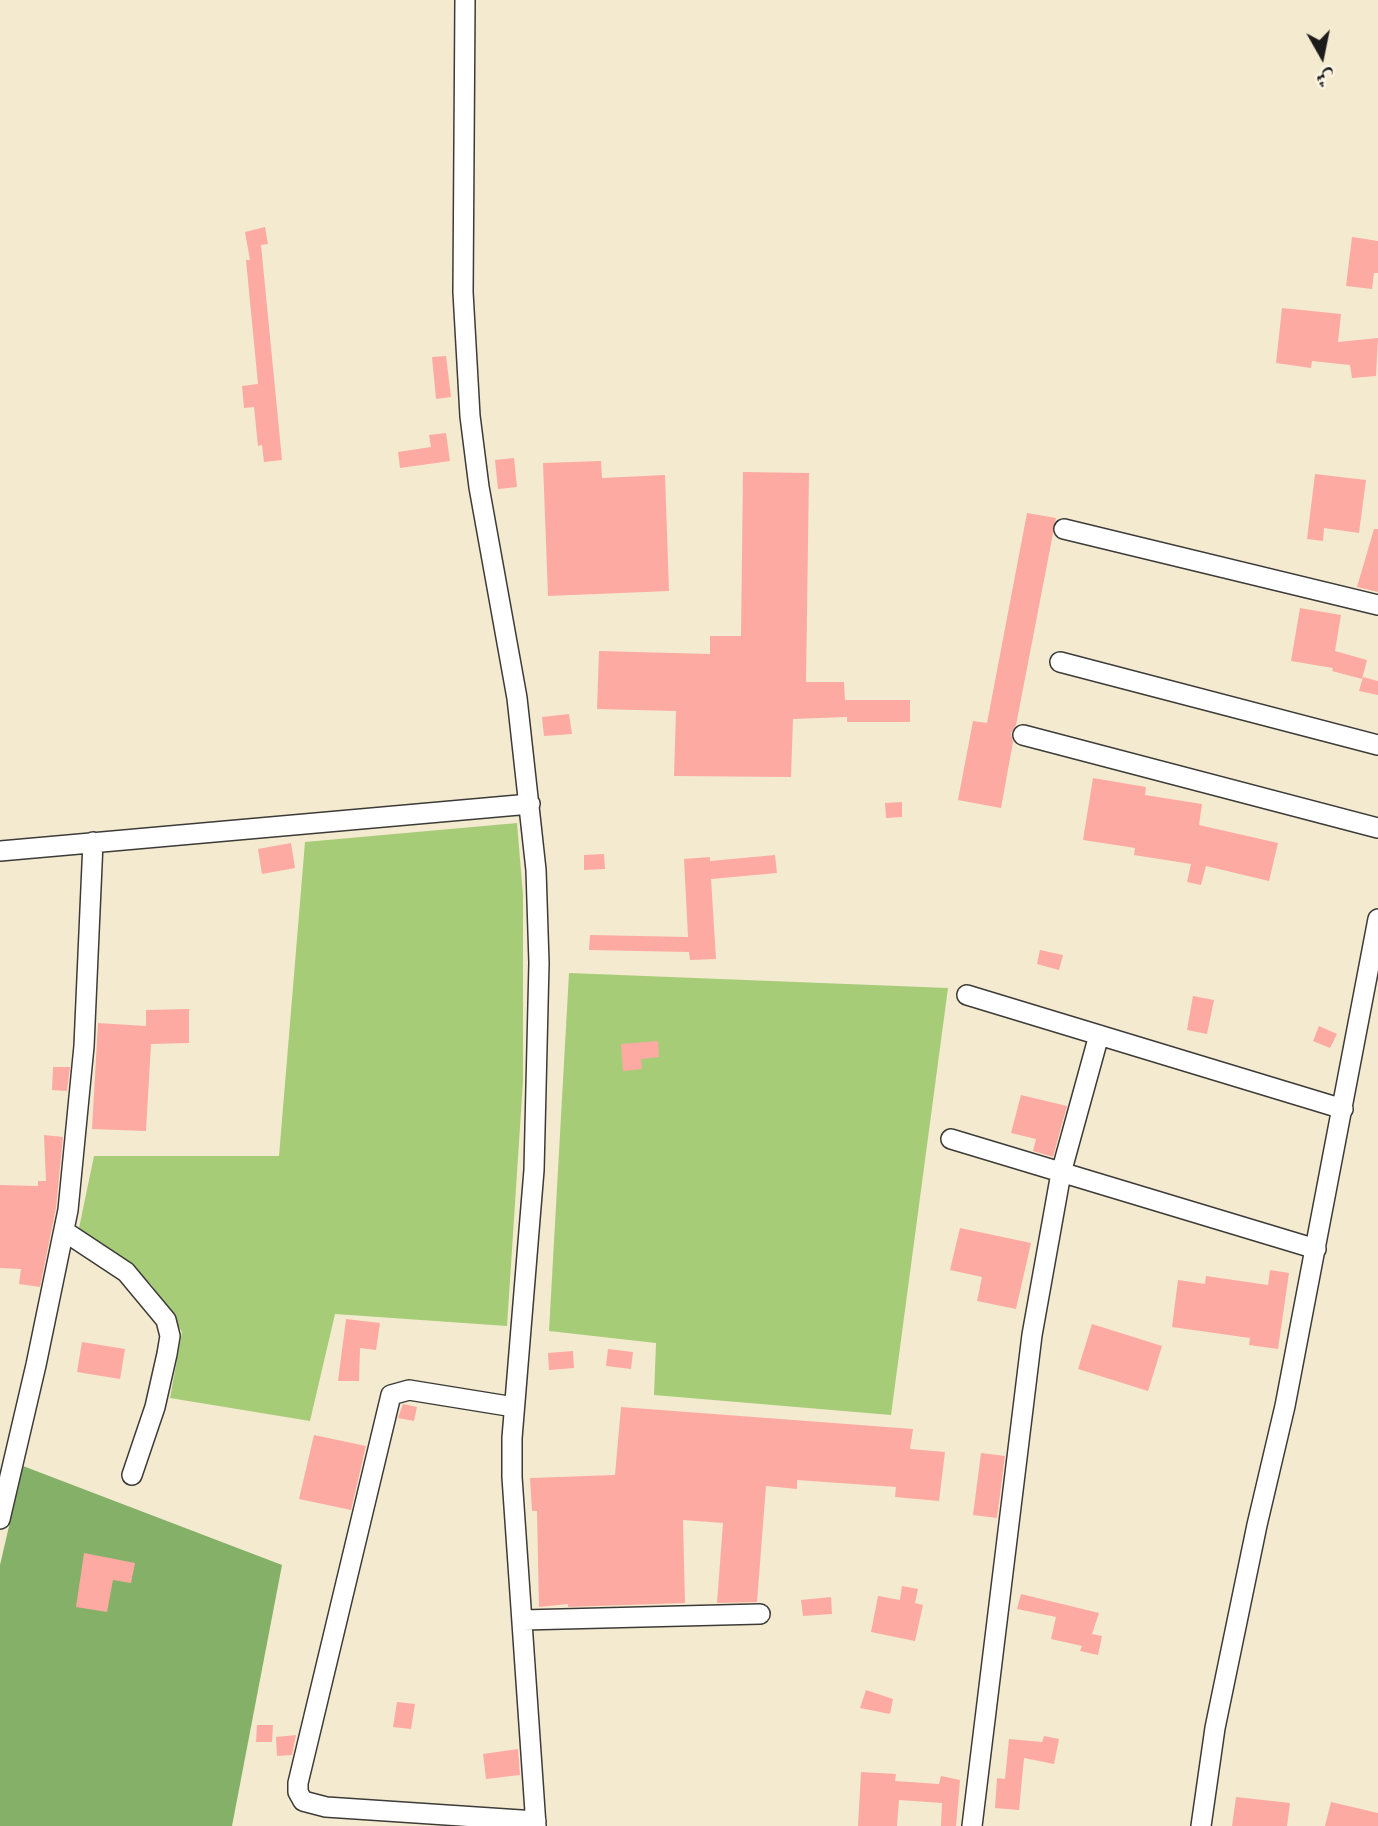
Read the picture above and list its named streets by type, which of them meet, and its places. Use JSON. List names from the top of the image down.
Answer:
{
  "north": "bottom"
}
